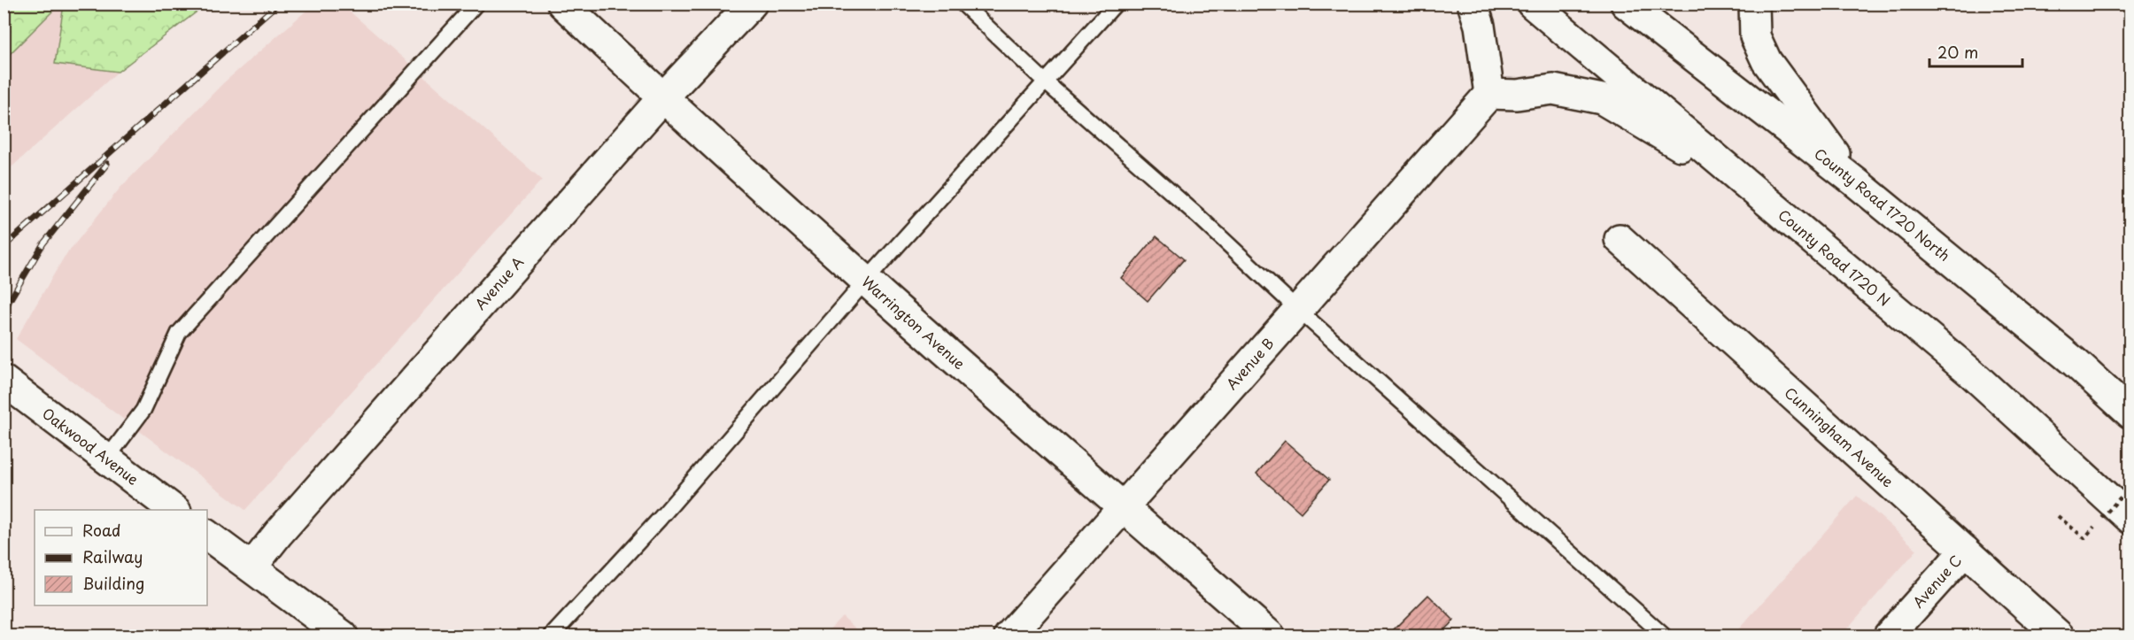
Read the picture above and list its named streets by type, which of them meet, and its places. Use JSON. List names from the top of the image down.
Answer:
{
  "streets": {
    "street": [
      "County Road 1720 North",
      "County Road 1720 N",
      "Avenue A",
      "Warrington Avenue",
      "Avenue B",
      "Cunningham Avenue",
      "Oakwood Avenue",
      "Avenue C"
    ]
  },
  "crossings": [
    ["Avenue A", "Warrington Avenue"],
    ["Warrington Avenue", "Avenue B"],
    ["Cunningham Avenue", "Avenue C"]
  ],
  "legend": ["Road", "Railway", "Building"],
  "scale_bar": "20 m"
}
